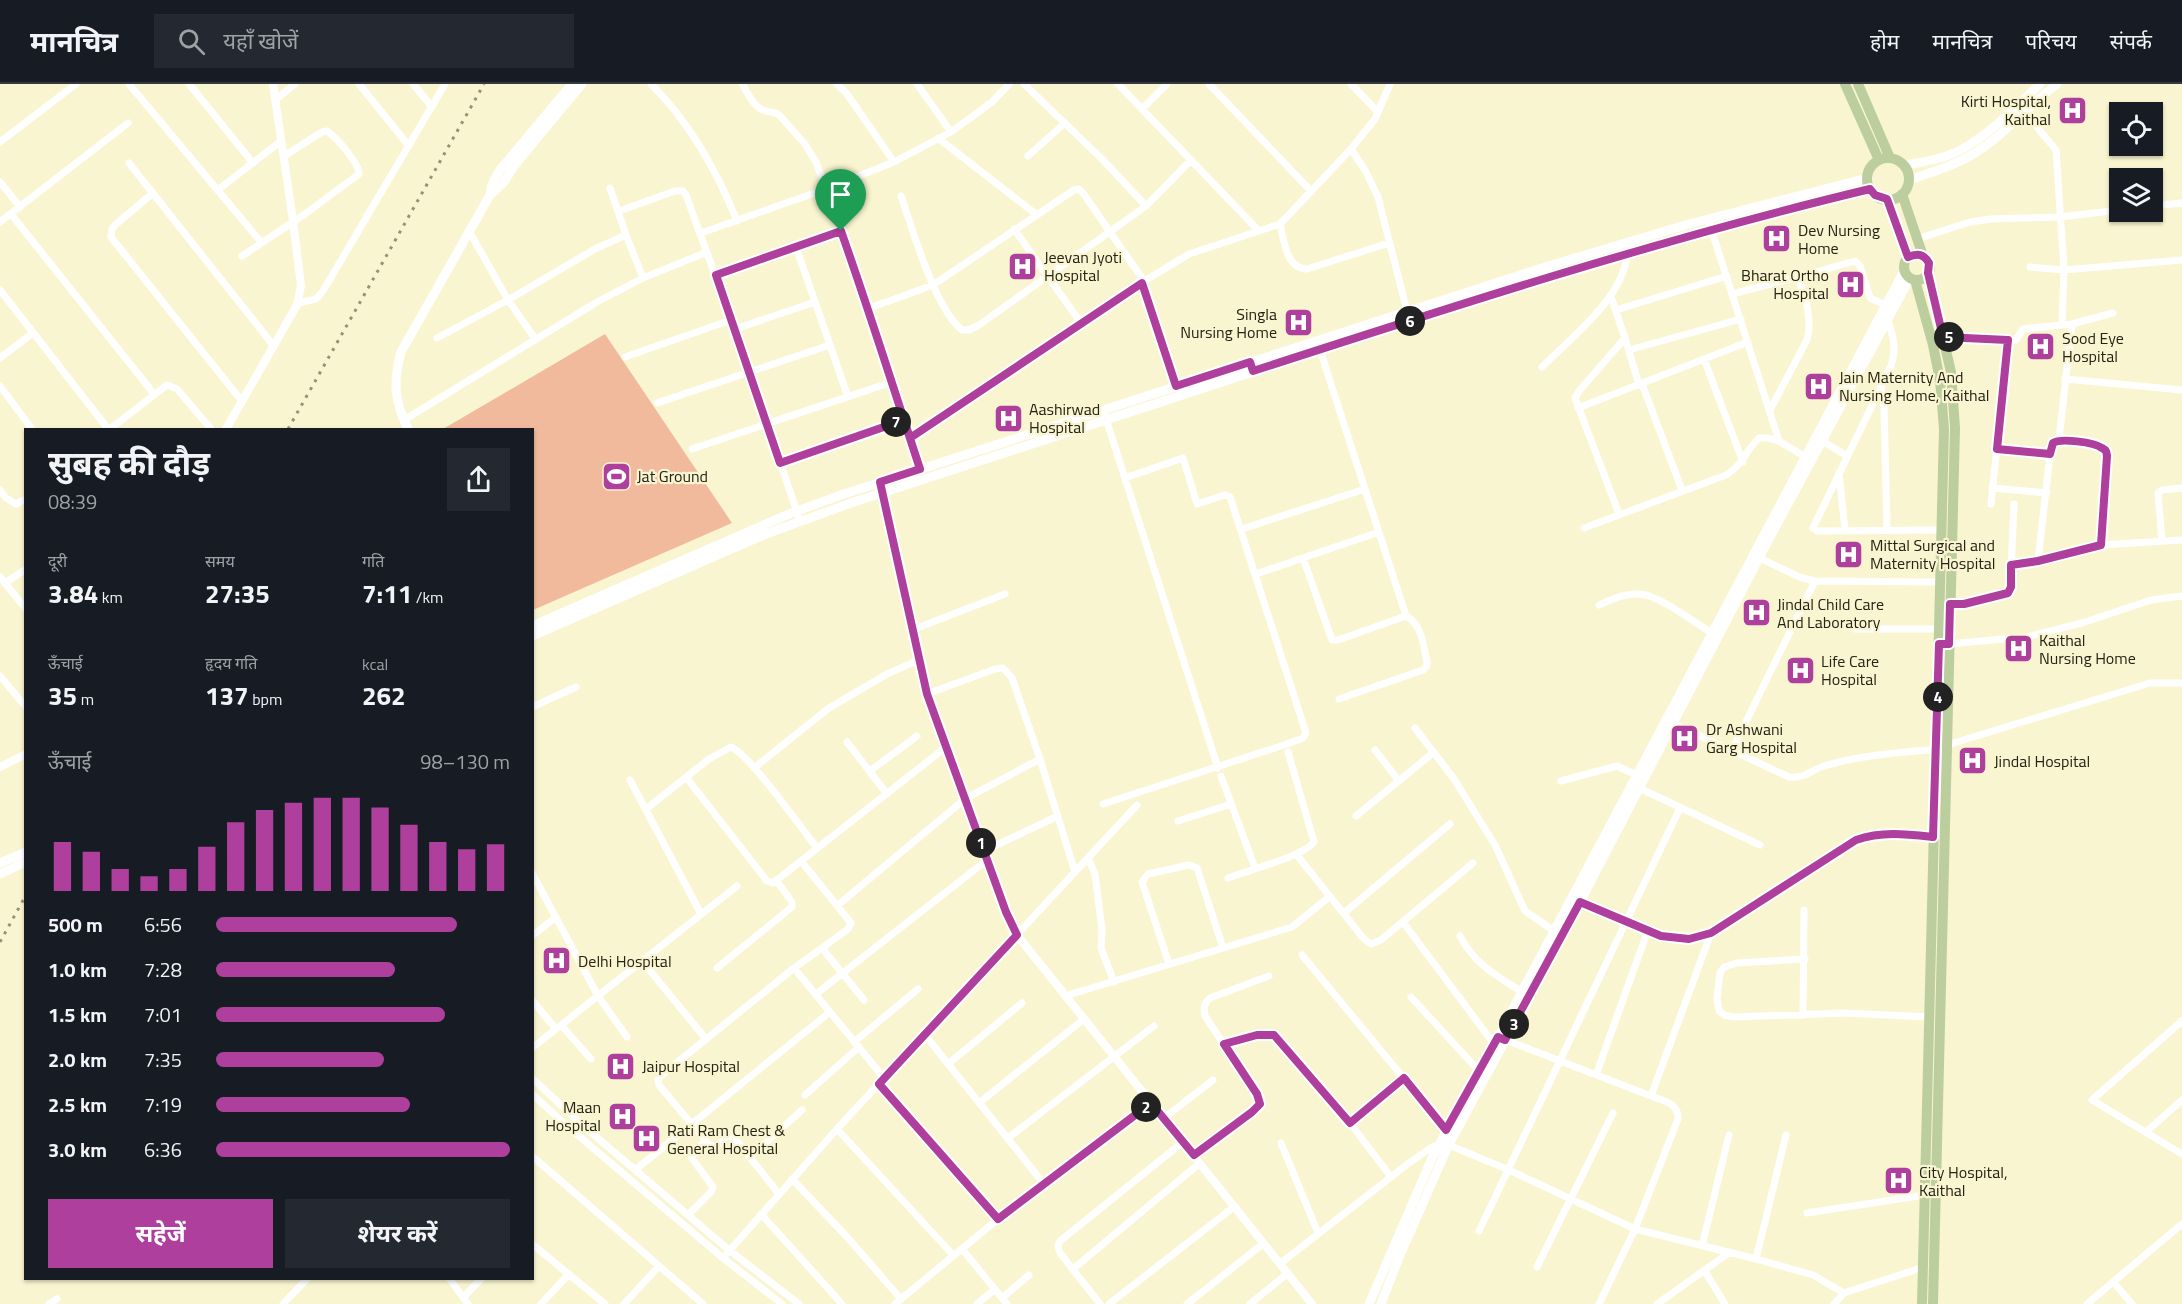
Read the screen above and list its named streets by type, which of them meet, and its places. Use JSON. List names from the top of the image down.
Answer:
{
  "places": {
    "hospital": [
      "Kirti Hospital, Kaithal",
      "Dev Nursing Home",
      "Jeevan Jyoti Hospital",
      "Bharat Ortho Hospital",
      "Singla Nursing Home",
      "Sood Eye Hospital",
      "Jain Maternity And Nursing Home, Kaithal",
      "Aashirwad Hospital",
      "Mittal Surgical and Maternity Hospital",
      "Jindal Child Care And Laboratory",
      "Kaithal Nursing Home",
      "Life Care Hospital",
      "Dr Ashwani Garg Hospital",
      "Jindal Hospital",
      "Delhi Hospital",
      "Jaipur Hospital",
      "Maan Hospital",
      "Rati Ram Chest & General Hospital",
      "City Hospital, Kaithal"
    ],
    "sports": ["Jat Ground"]
  },
  "page": {
    "header": "मानचित्र",
    "search": "यहाँ खोजें",
    "nav": [
      "होम",
      "मानचित्र",
      "परिचय",
      "संपर्क"
    ],
    "pins": [
      "6",
      "5",
      "7",
      "4",
      "1",
      "3",
      "2"
    ],
    "heading": ["सुबह की दौड़", "08:39"],
    "stats": [
      ["दूरी", "3.84 km"],
      ["समय", "27:35"],
      ["गति", "7:11 /km"],
      ["ऊँचाई", "35 m"],
      ["हृदय गति", "137 bpm"],
      ["kcal", "262"]
    ],
    "chart": ["ऊँचाई", "98–130 m"],
    "list": [
      {
        "name": "500 m",
        "note": "6:56"
      },
      {
        "name": "1.0 km",
        "note": "7:28"
      },
      {
        "name": "1.5 km",
        "note": "7:01"
      },
      {
        "name": "2.0 km",
        "note": "7:35"
      },
      {
        "name": "2.5 km",
        "note": "7:19"
      },
      {
        "name": "3.0 km",
        "note": "6:36"
      }
    ],
    "buttons": ["सहेजें", "शेयर करें"]
  }
}
